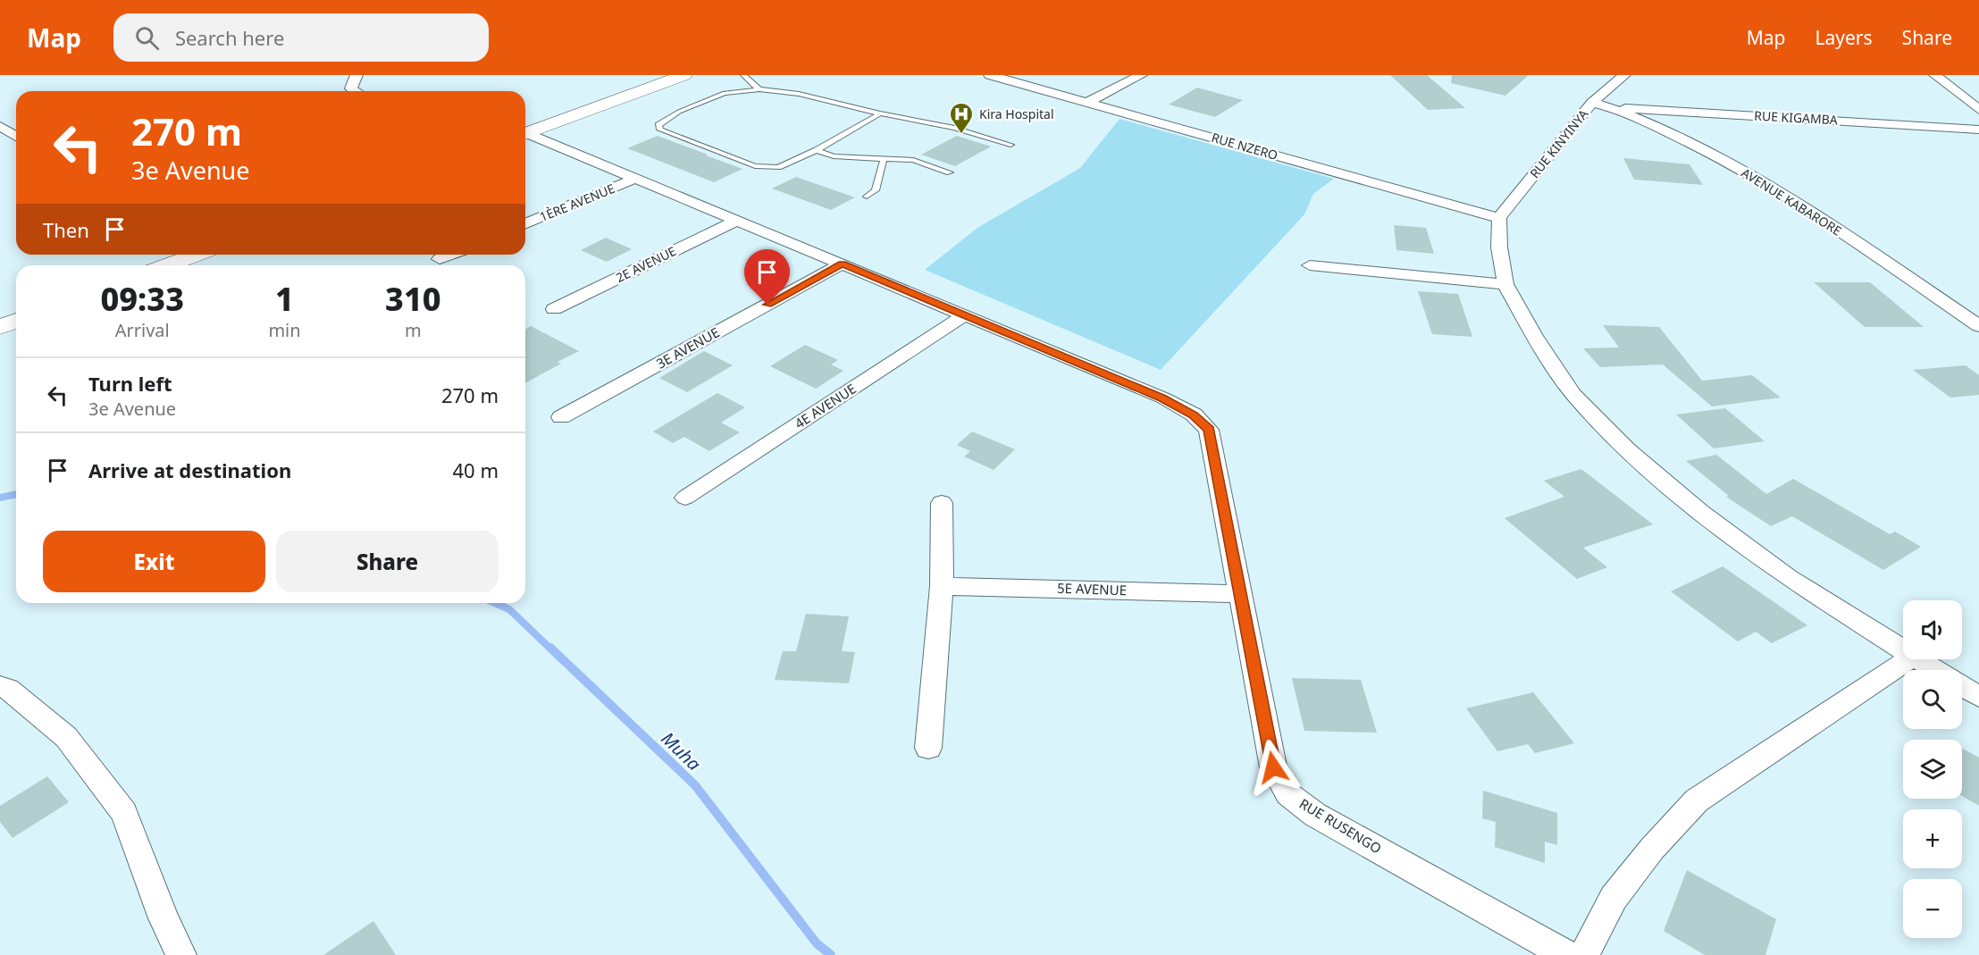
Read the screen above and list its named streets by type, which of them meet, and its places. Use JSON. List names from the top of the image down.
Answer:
{
  "streets": {
    "street": [
      "RUE KIGAMBA",
      "RUE KINYINYA",
      "RUE NZERO",
      "AVENUE KABARORE",
      "1ÈRE AVENUE",
      "2E AVENUE",
      "3E AVENUE",
      "4E AVENUE",
      "5E AVENUE",
      "RUE RUSENGO"
    ]
  },
  "crossings": [
    ["RUE KIGAMBA", "AVENUE KABARORE"],
    ["RUE KINYINYA", "RUE NZERO"],
    ["RUE KINYINYA", "AVENUE KABARORE"],
    ["1ÈRE AVENUE", "RUE RUSENGO"],
    ["2E AVENUE", "RUE RUSENGO"],
    ["3E AVENUE", "RUE RUSENGO"],
    ["4E AVENUE", "RUE RUSENGO"],
    ["5E AVENUE", "RUE RUSENGO"]
  ],
  "water": ["Muha"],
  "places": {
    "hospital": ["Kira Hospital"]
  },
  "page": {
    "header": "Map",
    "search": "Search here",
    "nav": ["Map", "Layers", "Share"],
    "turn": ["270 m", "3e Avenue"],
    "then": "Then",
    "eta": [
      "09:33",
      "Arrival",
      "1",
      "min",
      "310",
      "m"
    ],
    "list": [
      {
        "name": "Turn left",
        "note": "3e Avenue",
        "value": "270 m"
      },
      {
        "name": "Arrive at destination",
        "value": "40 m"
      }
    ],
    "buttons": ["Exit", "Share"],
    "map_buttons": ["+", "−"]
  }
}
